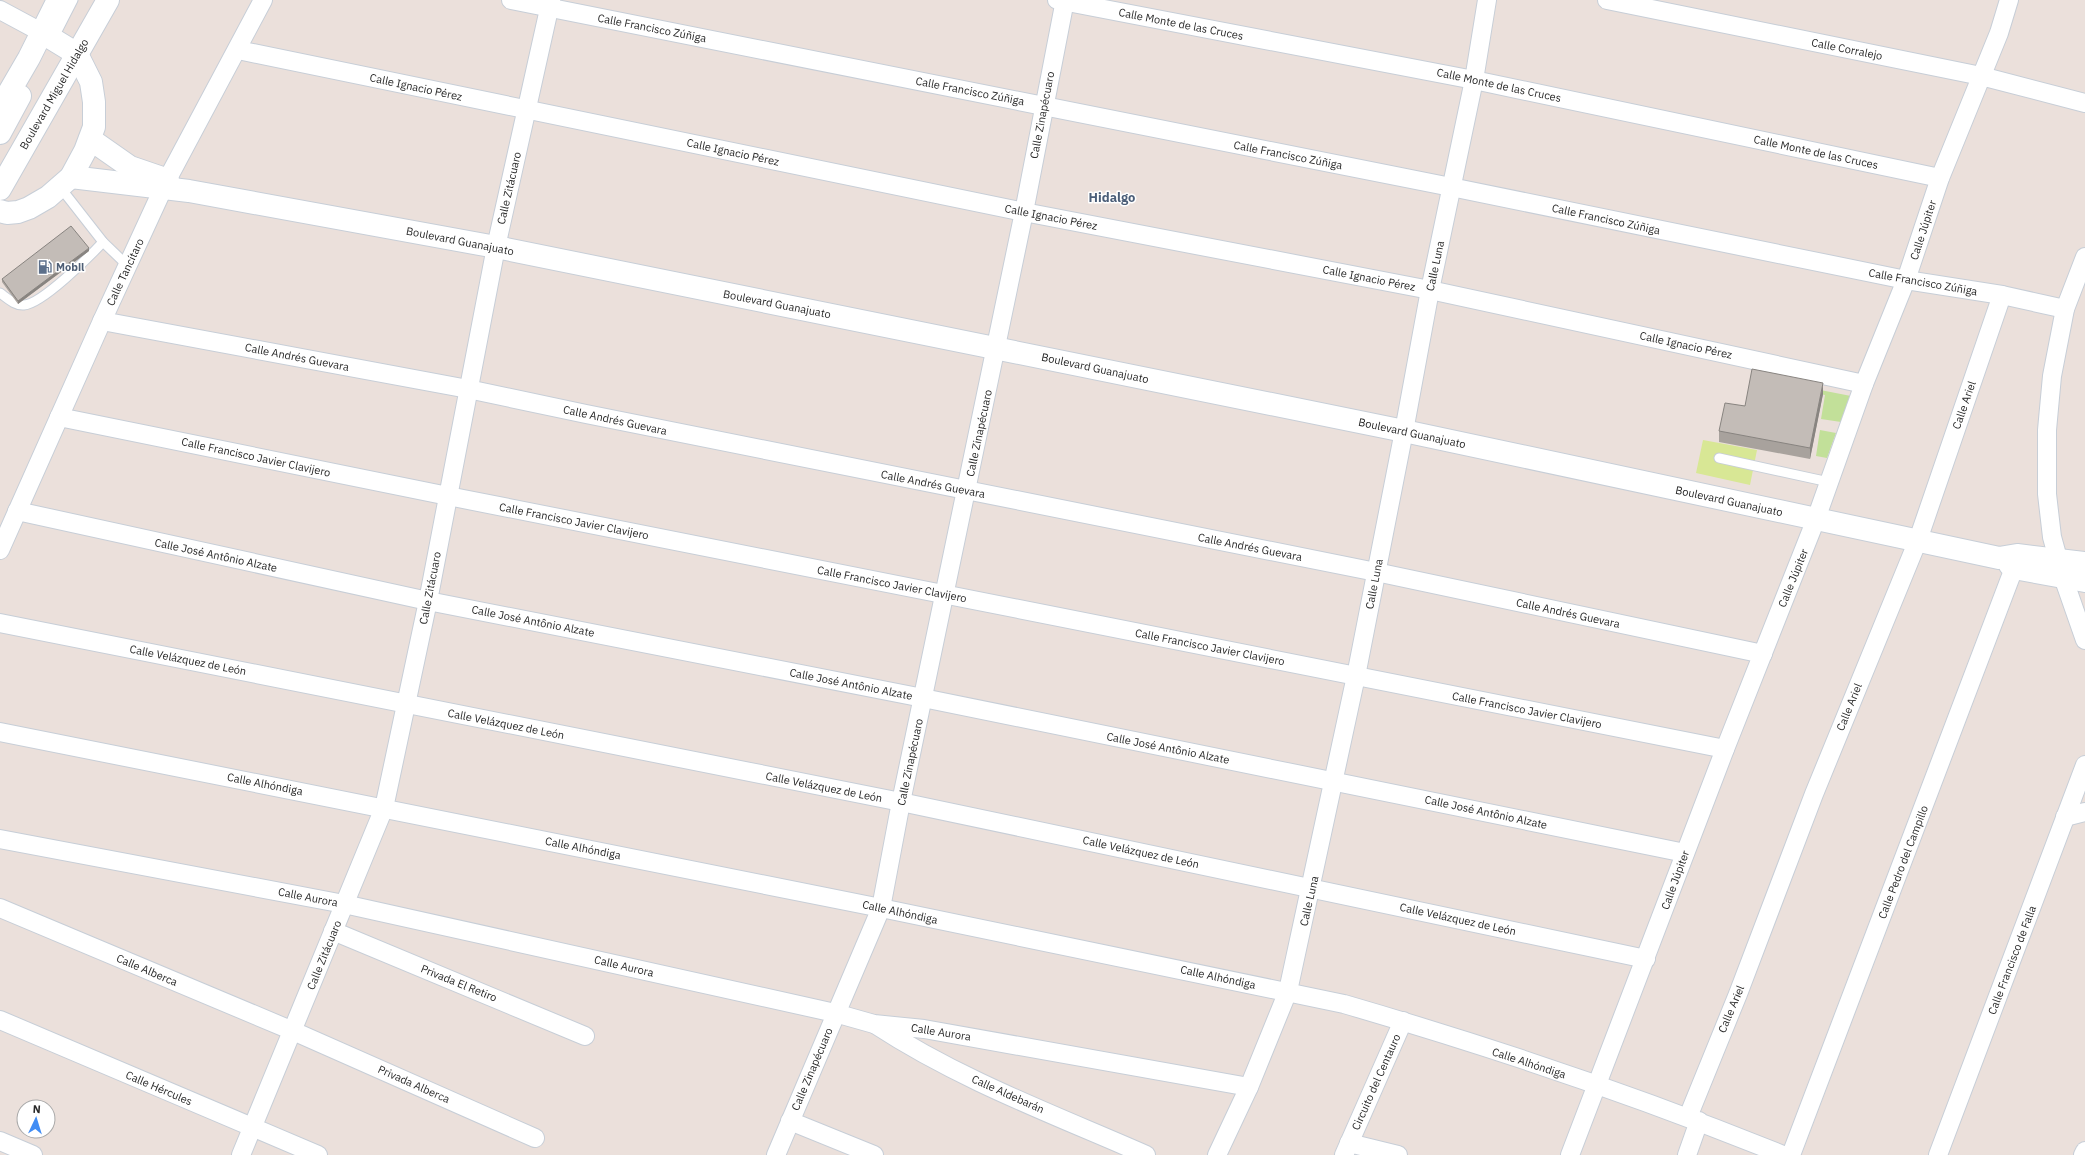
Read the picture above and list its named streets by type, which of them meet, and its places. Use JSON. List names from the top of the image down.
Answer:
{
  "streets": {
    "street": [
      "Calle Monte de las Cruces",
      "Calle Francisco Zúñiga",
      "Calle Corralejo",
      "Calle Ignacio Pérez",
      "Boulevard Miguel Hidalgo",
      "Calle Zinapécuaro",
      "Calle Zitácuaro",
      "Calle Júpiter",
      "Boulevard Guanajuato",
      "Calle Luna",
      "Calle Tancítaro",
      "Calle Andrés Guevara",
      "Calle Ariel",
      "Calle Francisco Javier Clavijero",
      "Calle José Antônio Alzate",
      "Calle Velázquez de León",
      "Calle Alhóndiga",
      "Calle Pedro del Campillo",
      "Calle Aurora",
      "Calle Francisco de Falla",
      "Calle Alberca",
      "Privada El Retiro",
      "Circuito del Centauro",
      "Privada Alberca",
      "Calle Hércules",
      "Calle Aldebarán"
    ]
  },
  "crossings": [
    ["Calle Monte de las Cruces", "Calle Zinapécuaro"],
    ["Calle Monte de las Cruces", "Calle Júpiter"],
    ["Calle Monte de las Cruces", "Calle Luna"],
    ["Calle Francisco Zúñiga", "Calle Zinapécuaro"],
    ["Calle Francisco Zúñiga", "Calle Zitácuaro"],
    ["Calle Francisco Zúñiga", "Calle Júpiter"],
    ["Calle Francisco Zúñiga", "Calle Luna"],
    ["Calle Francisco Zúñiga", "Calle Ariel"],
    ["Calle Corralejo", "Calle Júpiter"],
    ["Calle Ignacio Pérez", "Calle Zinapécuaro"],
    ["Calle Ignacio Pérez", "Calle Zitácuaro"],
    ["Calle Ignacio Pérez", "Calle Júpiter"],
    ["Calle Ignacio Pérez", "Calle Luna"],
    ["Calle Ignacio Pérez", "Calle Tancítaro"],
    ["Calle Zinapécuaro", "Boulevard Guanajuato"],
    ["Calle Zinapécuaro", "Calle Andrés Guevara"],
    ["Calle Zinapécuaro", "Calle Francisco Javier Clavijero"],
    ["Calle Zinapécuaro", "Calle José Antônio Alzate"],
    ["Calle Zinapécuaro", "Calle Velázquez de León"],
    ["Calle Zinapécuaro", "Calle Alhóndiga"],
    ["Calle Zinapécuaro", "Calle Aurora"],
    ["Calle Zitácuaro", "Boulevard Guanajuato"],
    ["Calle Zitácuaro", "Calle Andrés Guevara"],
    ["Calle Zitácuaro", "Calle Francisco Javier Clavijero"],
    ["Calle Zitácuaro", "Calle José Antônio Alzate"],
    ["Calle Zitácuaro", "Calle Velázquez de León"],
    ["Calle Zitácuaro", "Calle Alhóndiga"],
    ["Calle Zitácuaro", "Calle Aurora"],
    ["Calle Zitácuaro", "Calle Alberca"],
    ["Calle Zitácuaro", "Privada El Retiro"],
    ["Calle Zitácuaro", "Privada Alberca"],
    ["Calle Zitácuaro", "Calle Hércules"],
    ["Calle Júpiter", "Boulevard Guanajuato"],
    ["Calle Júpiter", "Calle Andrés Guevara"],
    ["Calle Júpiter", "Calle Francisco Javier Clavijero"],
    ["Calle Júpiter", "Calle José Antônio Alzate"],
    ["Calle Júpiter", "Calle Velázquez de León"],
    ["Calle Júpiter", "Calle Alhóndiga"],
    ["Boulevard Guanajuato", "Calle Luna"],
    ["Boulevard Guanajuato", "Calle Tancítaro"],
    ["Boulevard Guanajuato", "Calle Ariel"],
    ["Boulevard Guanajuato", "Calle Pedro del Campillo"],
    ["Calle Luna", "Calle Andrés Guevara"],
    ["Calle Luna", "Calle Francisco Javier Clavijero"],
    ["Calle Luna", "Calle José Antônio Alzate"],
    ["Calle Luna", "Calle Velázquez de León"],
    ["Calle Luna", "Calle Alhóndiga"],
    ["Calle Luna", "Calle Aurora"],
    ["Calle Tancítaro", "Calle Andrés Guevara"],
    ["Calle Tancítaro", "Calle Francisco Javier Clavijero"],
    ["Calle Tancítaro", "Calle José Antônio Alzate"],
    ["Calle Ariel", "Calle Alhóndiga"],
    ["Calle Alhóndiga", "Circuito del Centauro"],
    ["Calle Aurora", "Calle Aldebarán"],
    ["Calle Alberca", "Privada Alberca"]
  ],
  "districts": ["Hidalgo"],
  "places": {
    "fuel station": ["Mobil"]
  },
  "north": "top"
}
